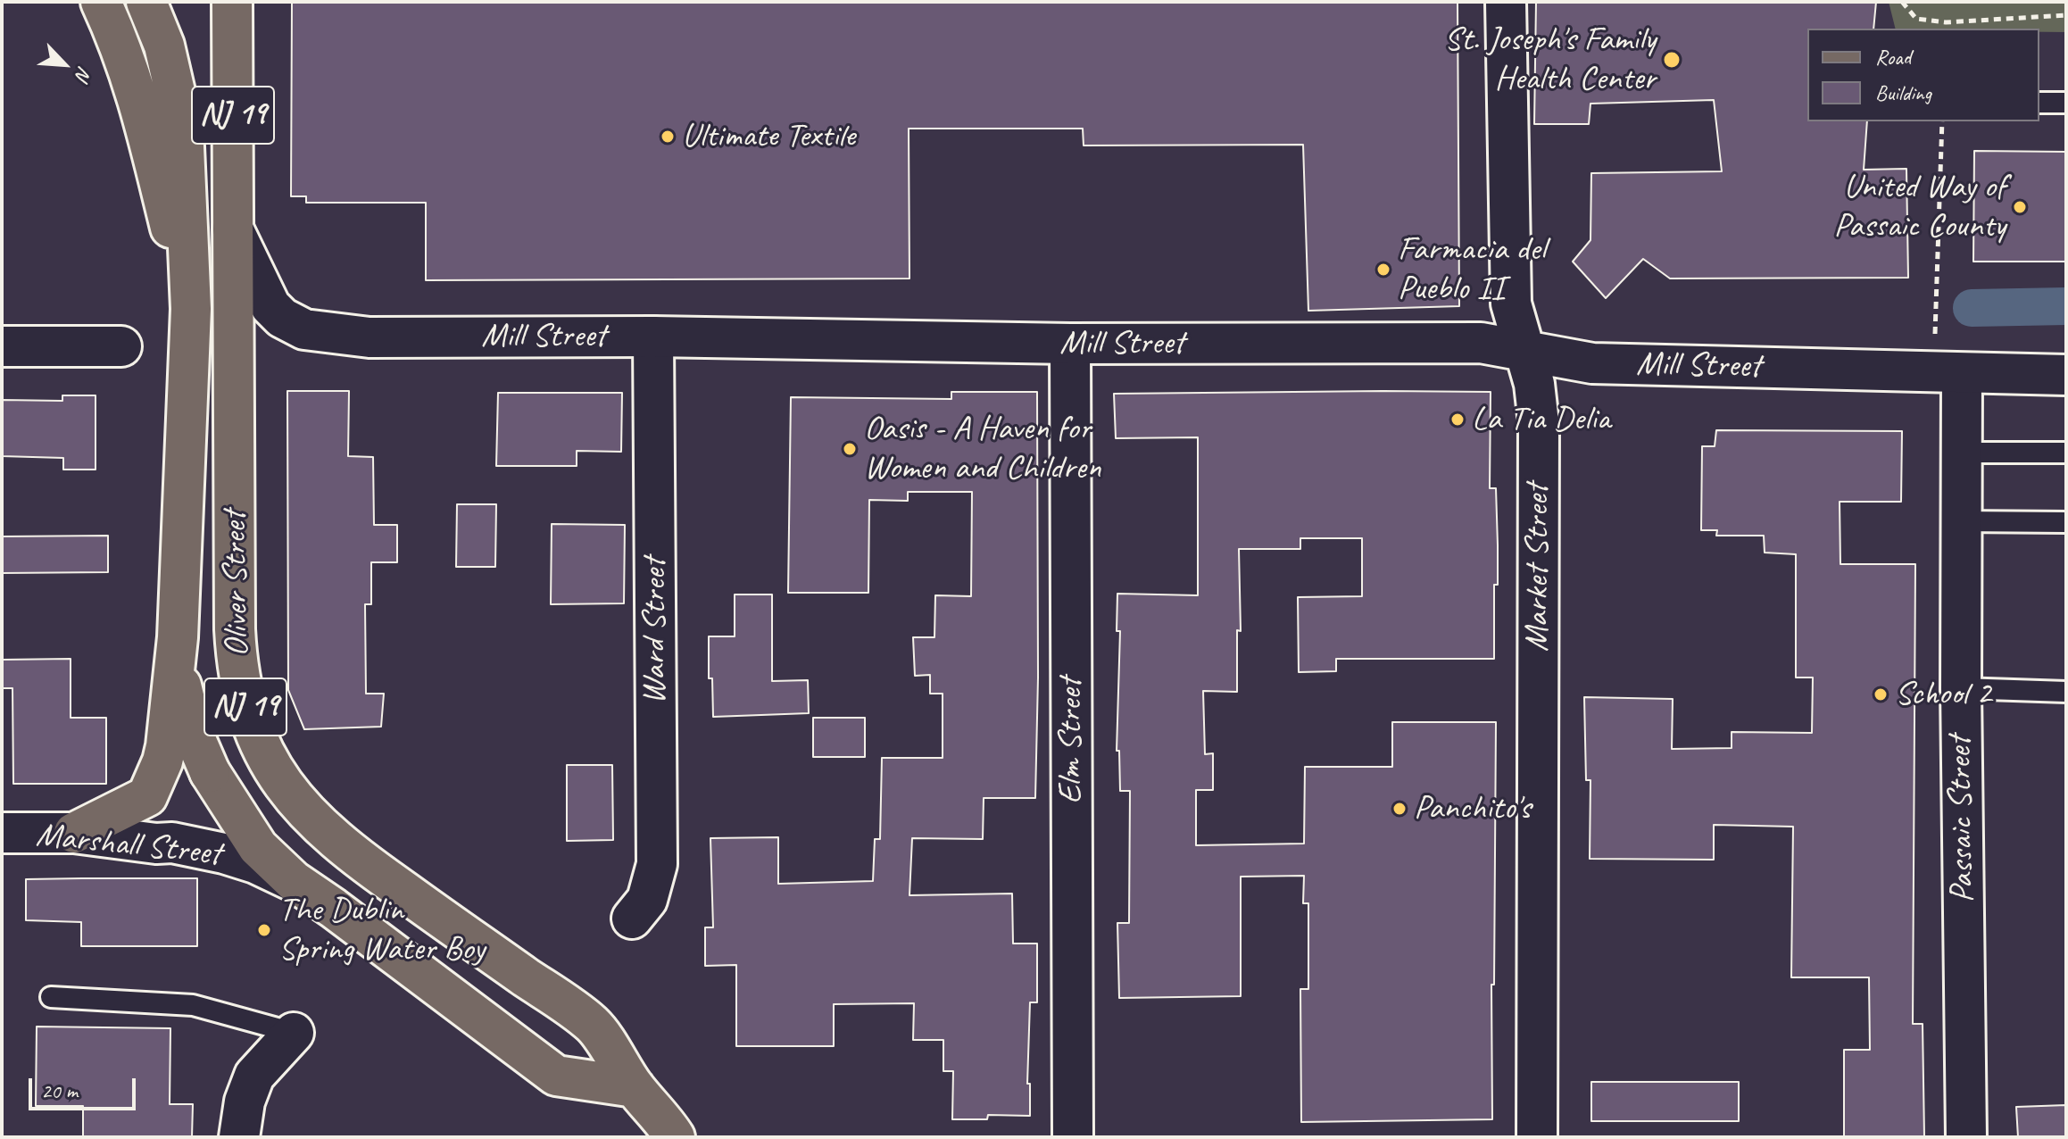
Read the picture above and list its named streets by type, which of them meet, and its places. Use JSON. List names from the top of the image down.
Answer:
{
  "streets": {
    "main road": ["NJ 19", "Oliver Street"],
    "street": [
      "Mill Street",
      "Market Street",
      "Ward Street",
      "Elm Street",
      "Passaic Street",
      "Marshall Street"
    ]
  },
  "crossings": [
    ["NJ 19", "Oliver Street"],
    ["NJ 19", "Marshall Street"],
    ["Mill Street", "Market Street"],
    ["Mill Street", "Oliver Street"],
    ["Mill Street", "Ward Street"],
    ["Mill Street", "Elm Street"],
    ["Mill Street", "Passaic Street"]
  ],
  "places": [
    "St. Joseph's Family Health Center",
    "Ultimate Textile",
    "United Way of Passaic County",
    "Farmacia del Pueblo II",
    "La Tia Delia",
    "Oasis - A Haven for Women and Children",
    "School 2",
    "Panchito's",
    "The Dublin Spring Water Boy"
  ],
  "legend": ["Road", "Building"],
  "scale_bar": "20 m",
  "north": "bottom right"
}
